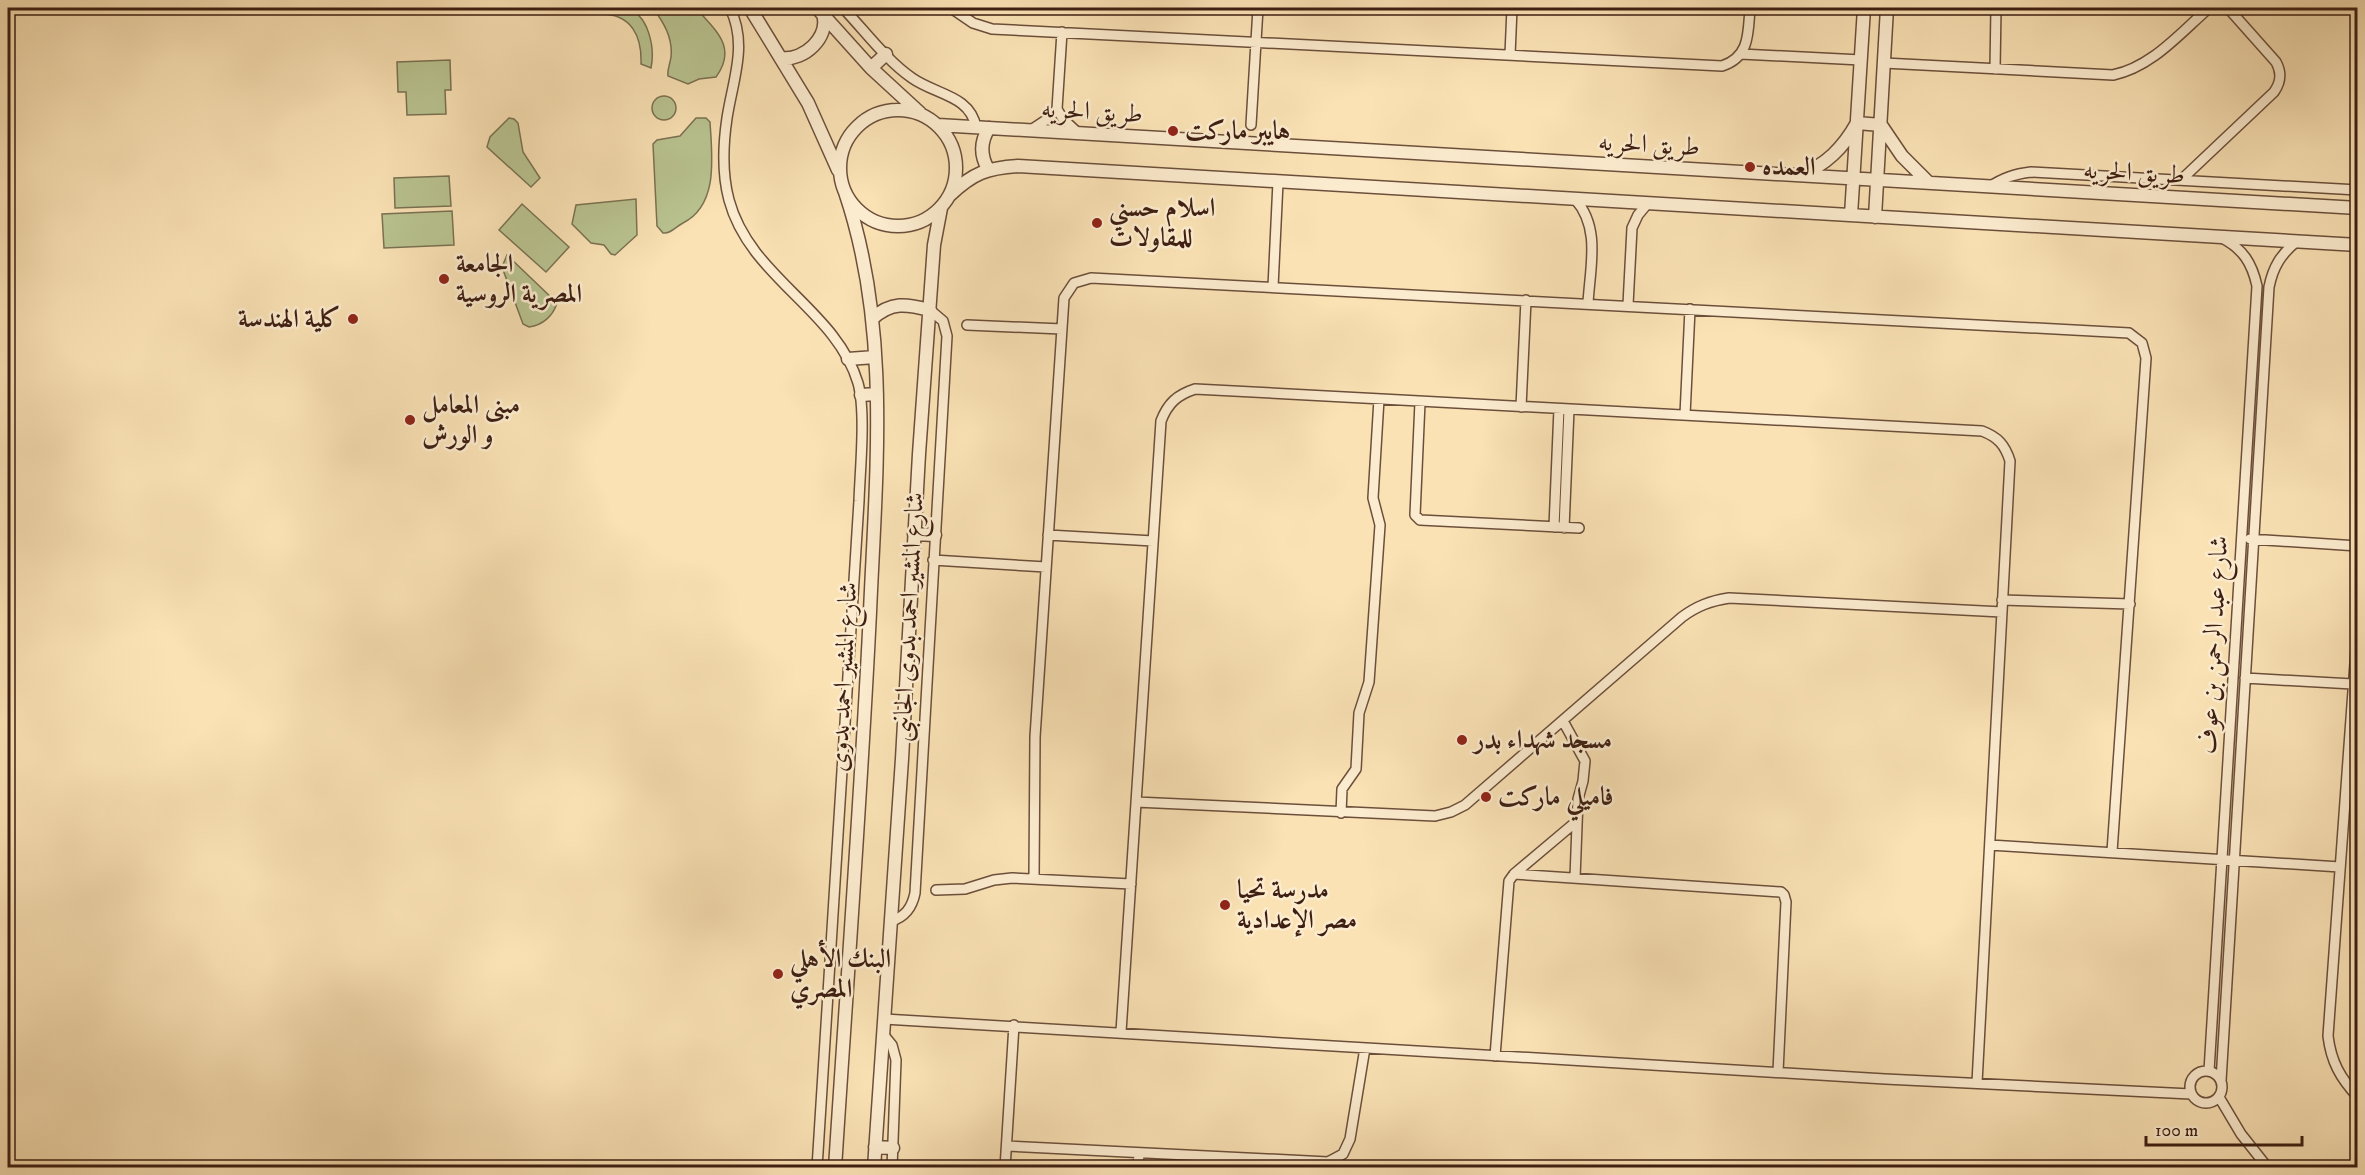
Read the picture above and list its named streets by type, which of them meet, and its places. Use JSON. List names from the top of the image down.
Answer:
{
  "streets": {
    "street": [
      "طريق الحريه",
      "شارع المشير احمد بدوى الجانبى",
      "شارع عبد الرحمن بن عوف",
      "شارع المشير احمد بدوى"
    ]
  },
  "crossings": [
    ["طريق الحريه", "شارع المشير احمد بدوى"]
  ],
  "places": [
    "هايبر ماركت",
    "العمده",
    "اسلام حسني للمقاولات",
    "الجامعة المصرية الروسية",
    "كلية الهندسة",
    "مبنى المعامل و الورش",
    "مسجد شهداء بدر",
    "فاميلي ماركت",
    "مدرسة تحيا مصر الإعدادية",
    "البنك الأهلي المصري"
  ],
  "scale_bar": "100 m"
}
